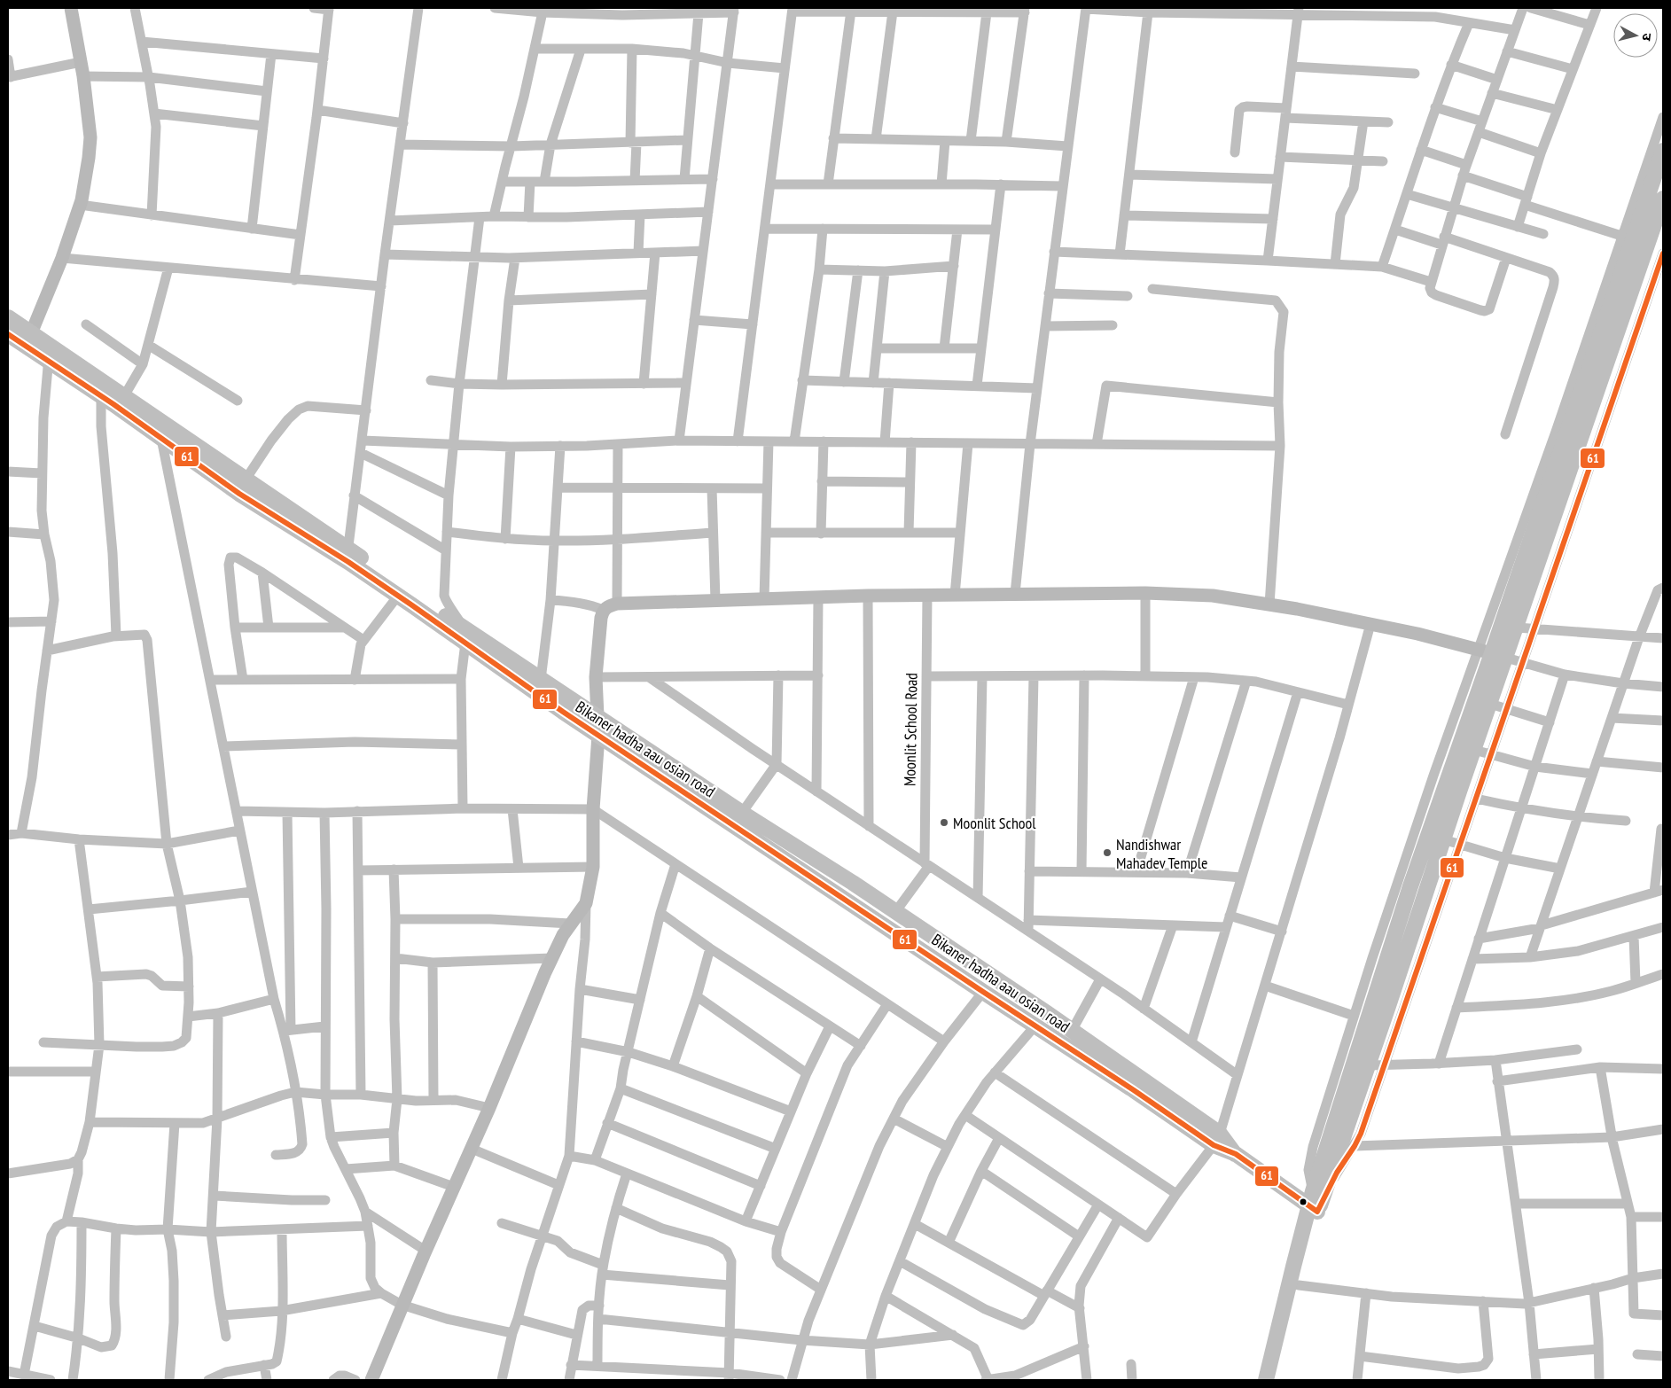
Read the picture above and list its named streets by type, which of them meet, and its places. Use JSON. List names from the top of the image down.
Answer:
{
  "streets": {
    "main road": ["Bikaner hadha aau osian road"],
    "street": ["Moonlit School Road"]
  },
  "places": ["Moonlit School", "Nandishwar Mahadev Temple"],
  "lines": ["transit line 61"],
  "north": "right"
}
